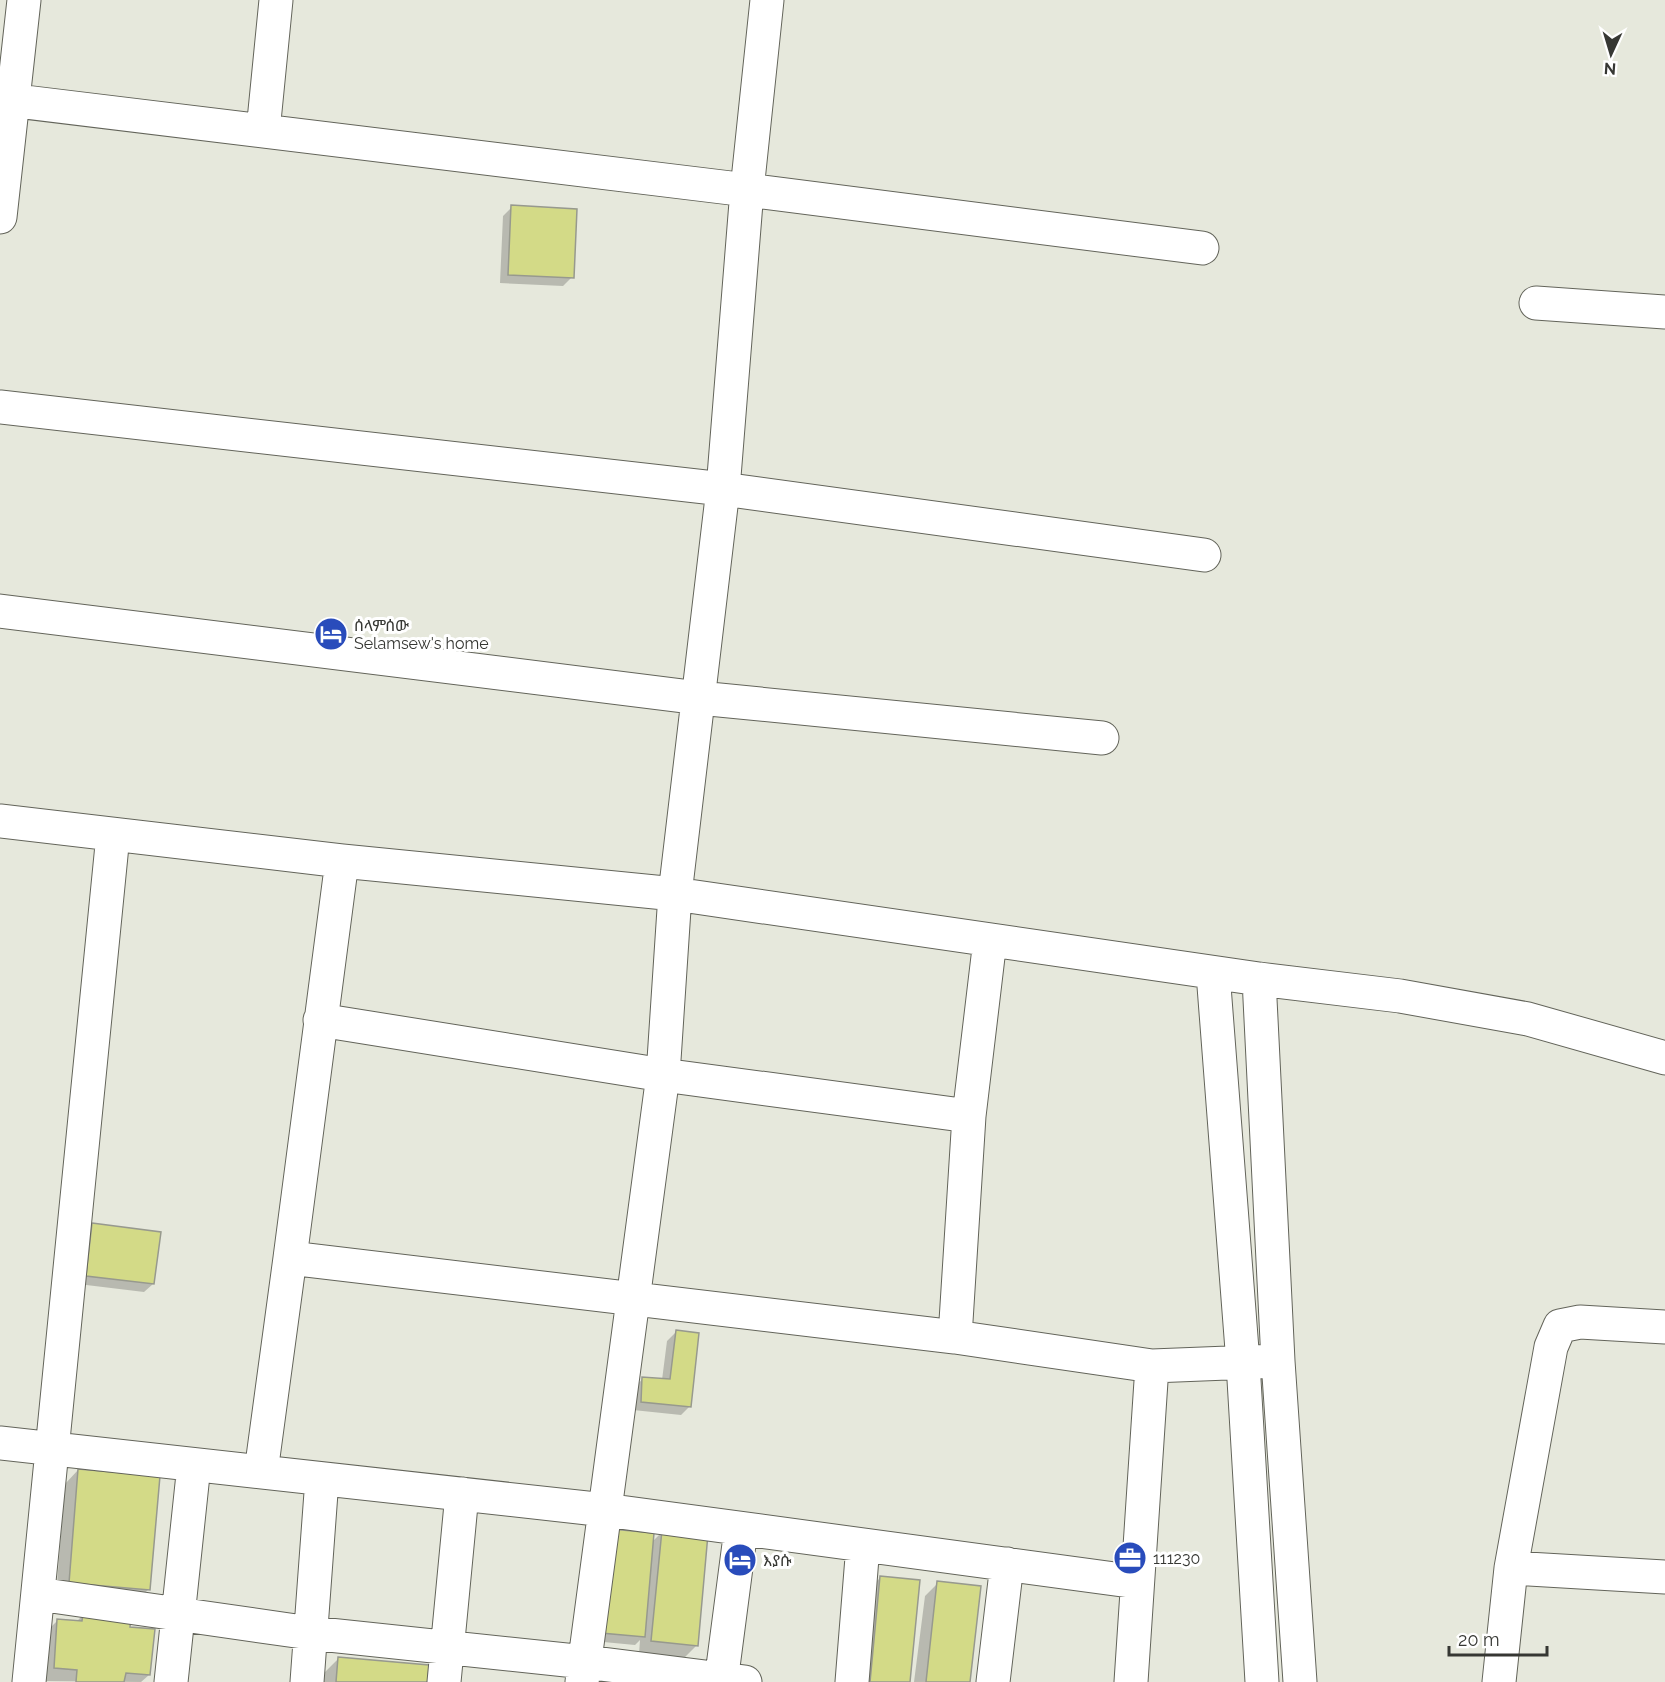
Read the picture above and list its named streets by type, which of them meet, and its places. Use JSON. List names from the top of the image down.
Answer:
{
  "places": {
    "hotel": ["ሰላምሰው Selamsew's home", "እያሱ"],
    "office": ["111230"]
  },
  "scale_bar": "20 m",
  "north": "bottom"
}
